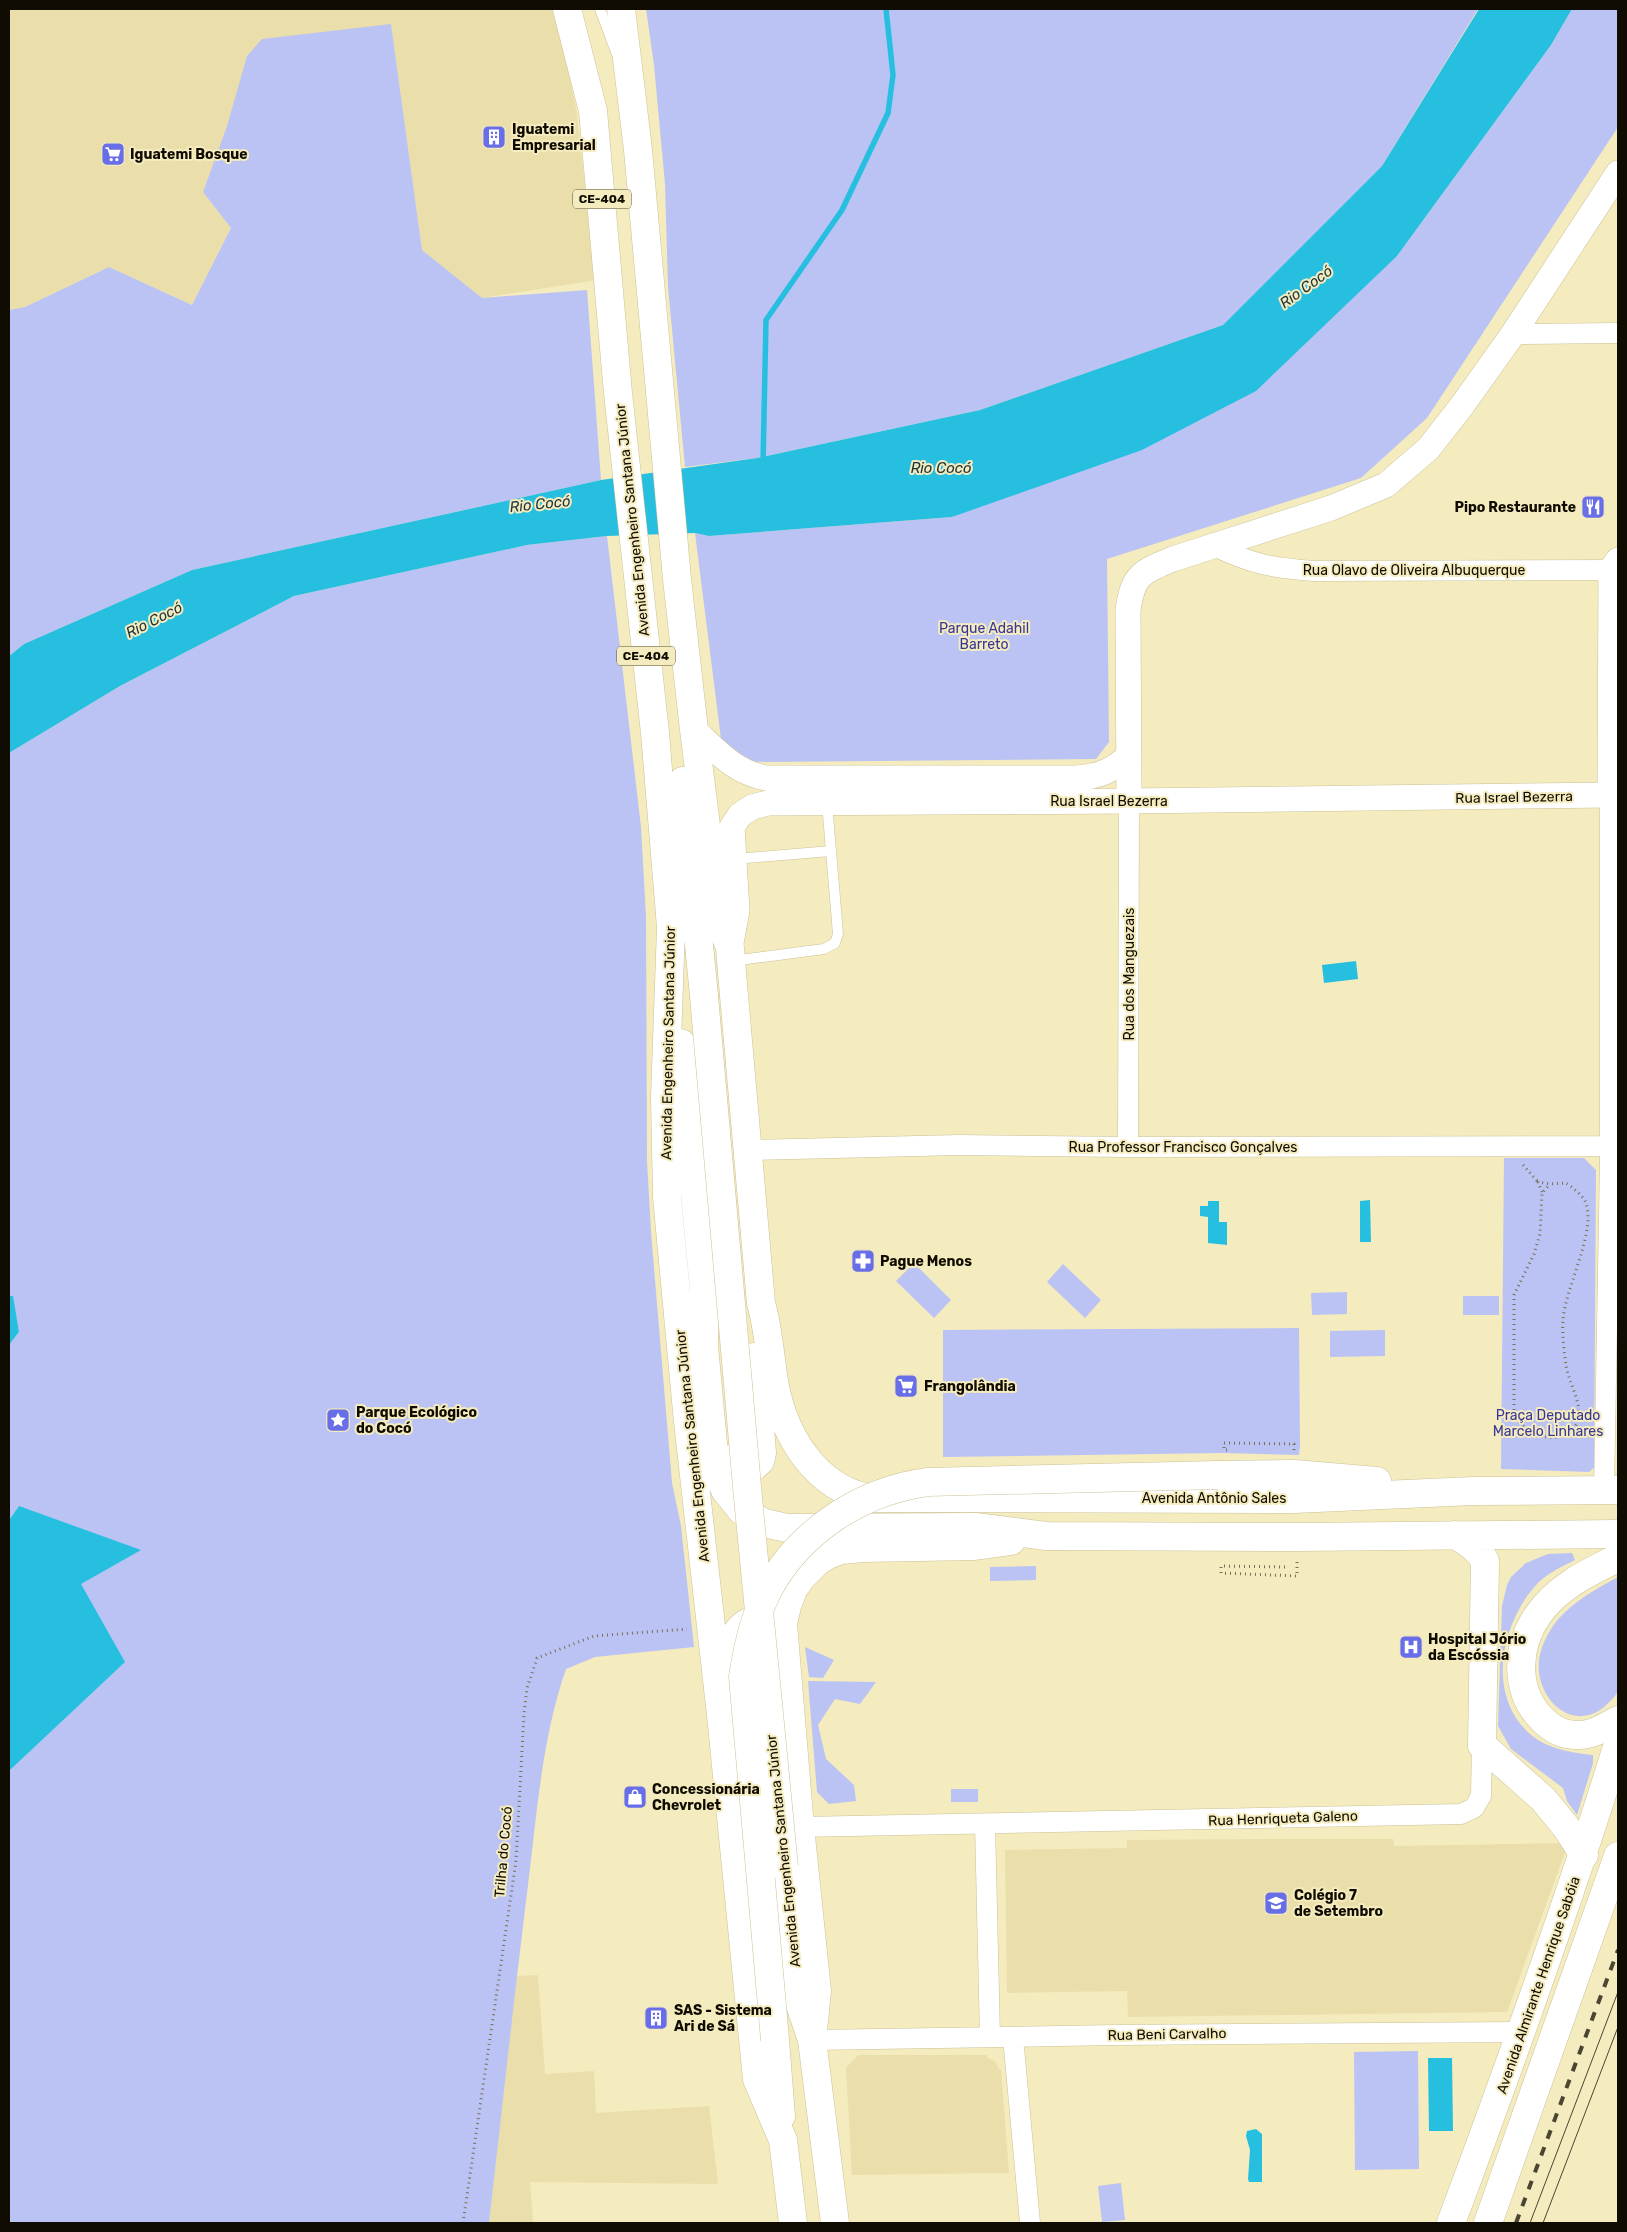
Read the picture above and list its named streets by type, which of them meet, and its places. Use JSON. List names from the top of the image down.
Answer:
{
  "streets": {
    "main road": [
      "CE-404",
      "Avenida Engenheiro Santana Júnior",
      "Avenida Antônio Sales",
      "Rua Henriqueta Galeno",
      "Avenida Almirante Henrique Sabóia"
    ],
    "street": [
      "Rua Olavo de Oliveira Albuquerque",
      "Rua Israel Bezerra",
      "Rua dos Manguezais",
      "Rua Professor Francisco Gonçalves",
      "Rua Beni Carvalho"
    ],
    "path": ["Trilha do Cocó"]
  },
  "crossings": [
    ["Avenida Engenheiro Santana Júnior", "Rua Israel Bezerra"],
    ["Avenida Engenheiro Santana Júnior", "Rua Professor Francisco Gonçalves"],
    ["Avenida Engenheiro Santana Júnior", "Avenida Antônio Sales"],
    ["Avenida Engenheiro Santana Júnior", "Rua Beni Carvalho"],
    ["Rua Israel Bezerra", "Rua dos Manguezais"],
    ["Rua dos Manguezais", "Rua Professor Francisco Gonçalves"],
    ["Avenida Almirante Henrique Sabóia", "Rua Beni Carvalho"]
  ],
  "water": ["Rio Cocó"],
  "parks": ["Parque Adahil Barreto", "Praça Deputado Marcelo Linhares"],
  "places": {
    "building": ["Iguatemi Empresarial", "SAS - Sistema Ari de Sá"],
    "supermarket": ["Iguatemi Bosque", "Frangolândia"],
    "restaurant": ["Pipo Restaurante"],
    "pharmacy": ["Pague Menos"],
    "place": ["Parque Ecológico do Cocó"],
    "hospital": ["Hospital Jório da Escóssia"],
    "shop": ["Concessionária Chevrolet"],
    "school or university": ["Colégio 7 de Setembro"]
  }
}
